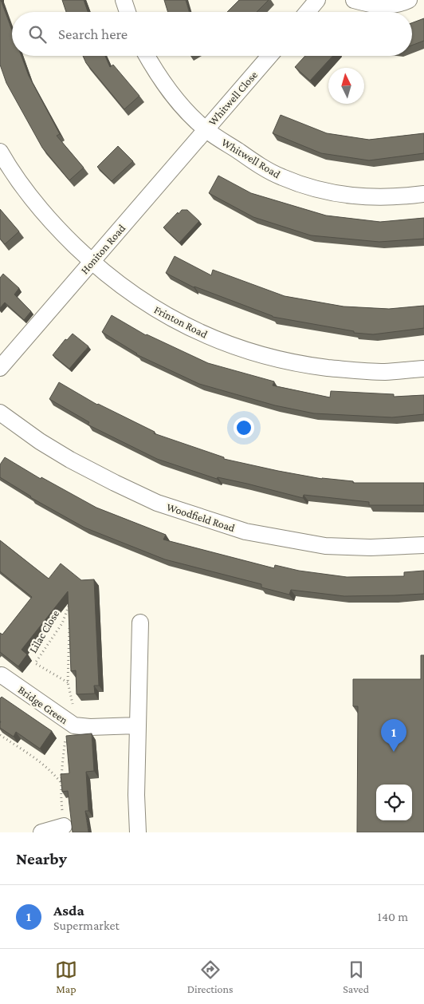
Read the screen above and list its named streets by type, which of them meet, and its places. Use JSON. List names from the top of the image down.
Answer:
{
  "streets": {
    "street": [
      "Whitwell Close",
      "Whitwell Road",
      "Honiton Road",
      "Frinton Road",
      "Woodfield Road",
      "Bridge Green"
    ],
    "path": ["Lilac Close"]
  },
  "crossings": [
    ["Whitwell Close", "Whitwell Road"],
    ["Whitwell Close", "Honiton Road"],
    ["Whitwell Road", "Honiton Road"],
    ["Honiton Road", "Frinton Road"],
    ["Lilac Close", "Bridge Green"]
  ],
  "north": "top",
  "page": {
    "search": "Search here",
    "pins": "1",
    "heading": "Nearby",
    "list": [
      {
        "mark": "1",
        "name": "Asda",
        "note": "Supermarket",
        "value": "140 m"
      }
    ],
    "nav": ["Map", "Directions", "Saved"]
  }
}
